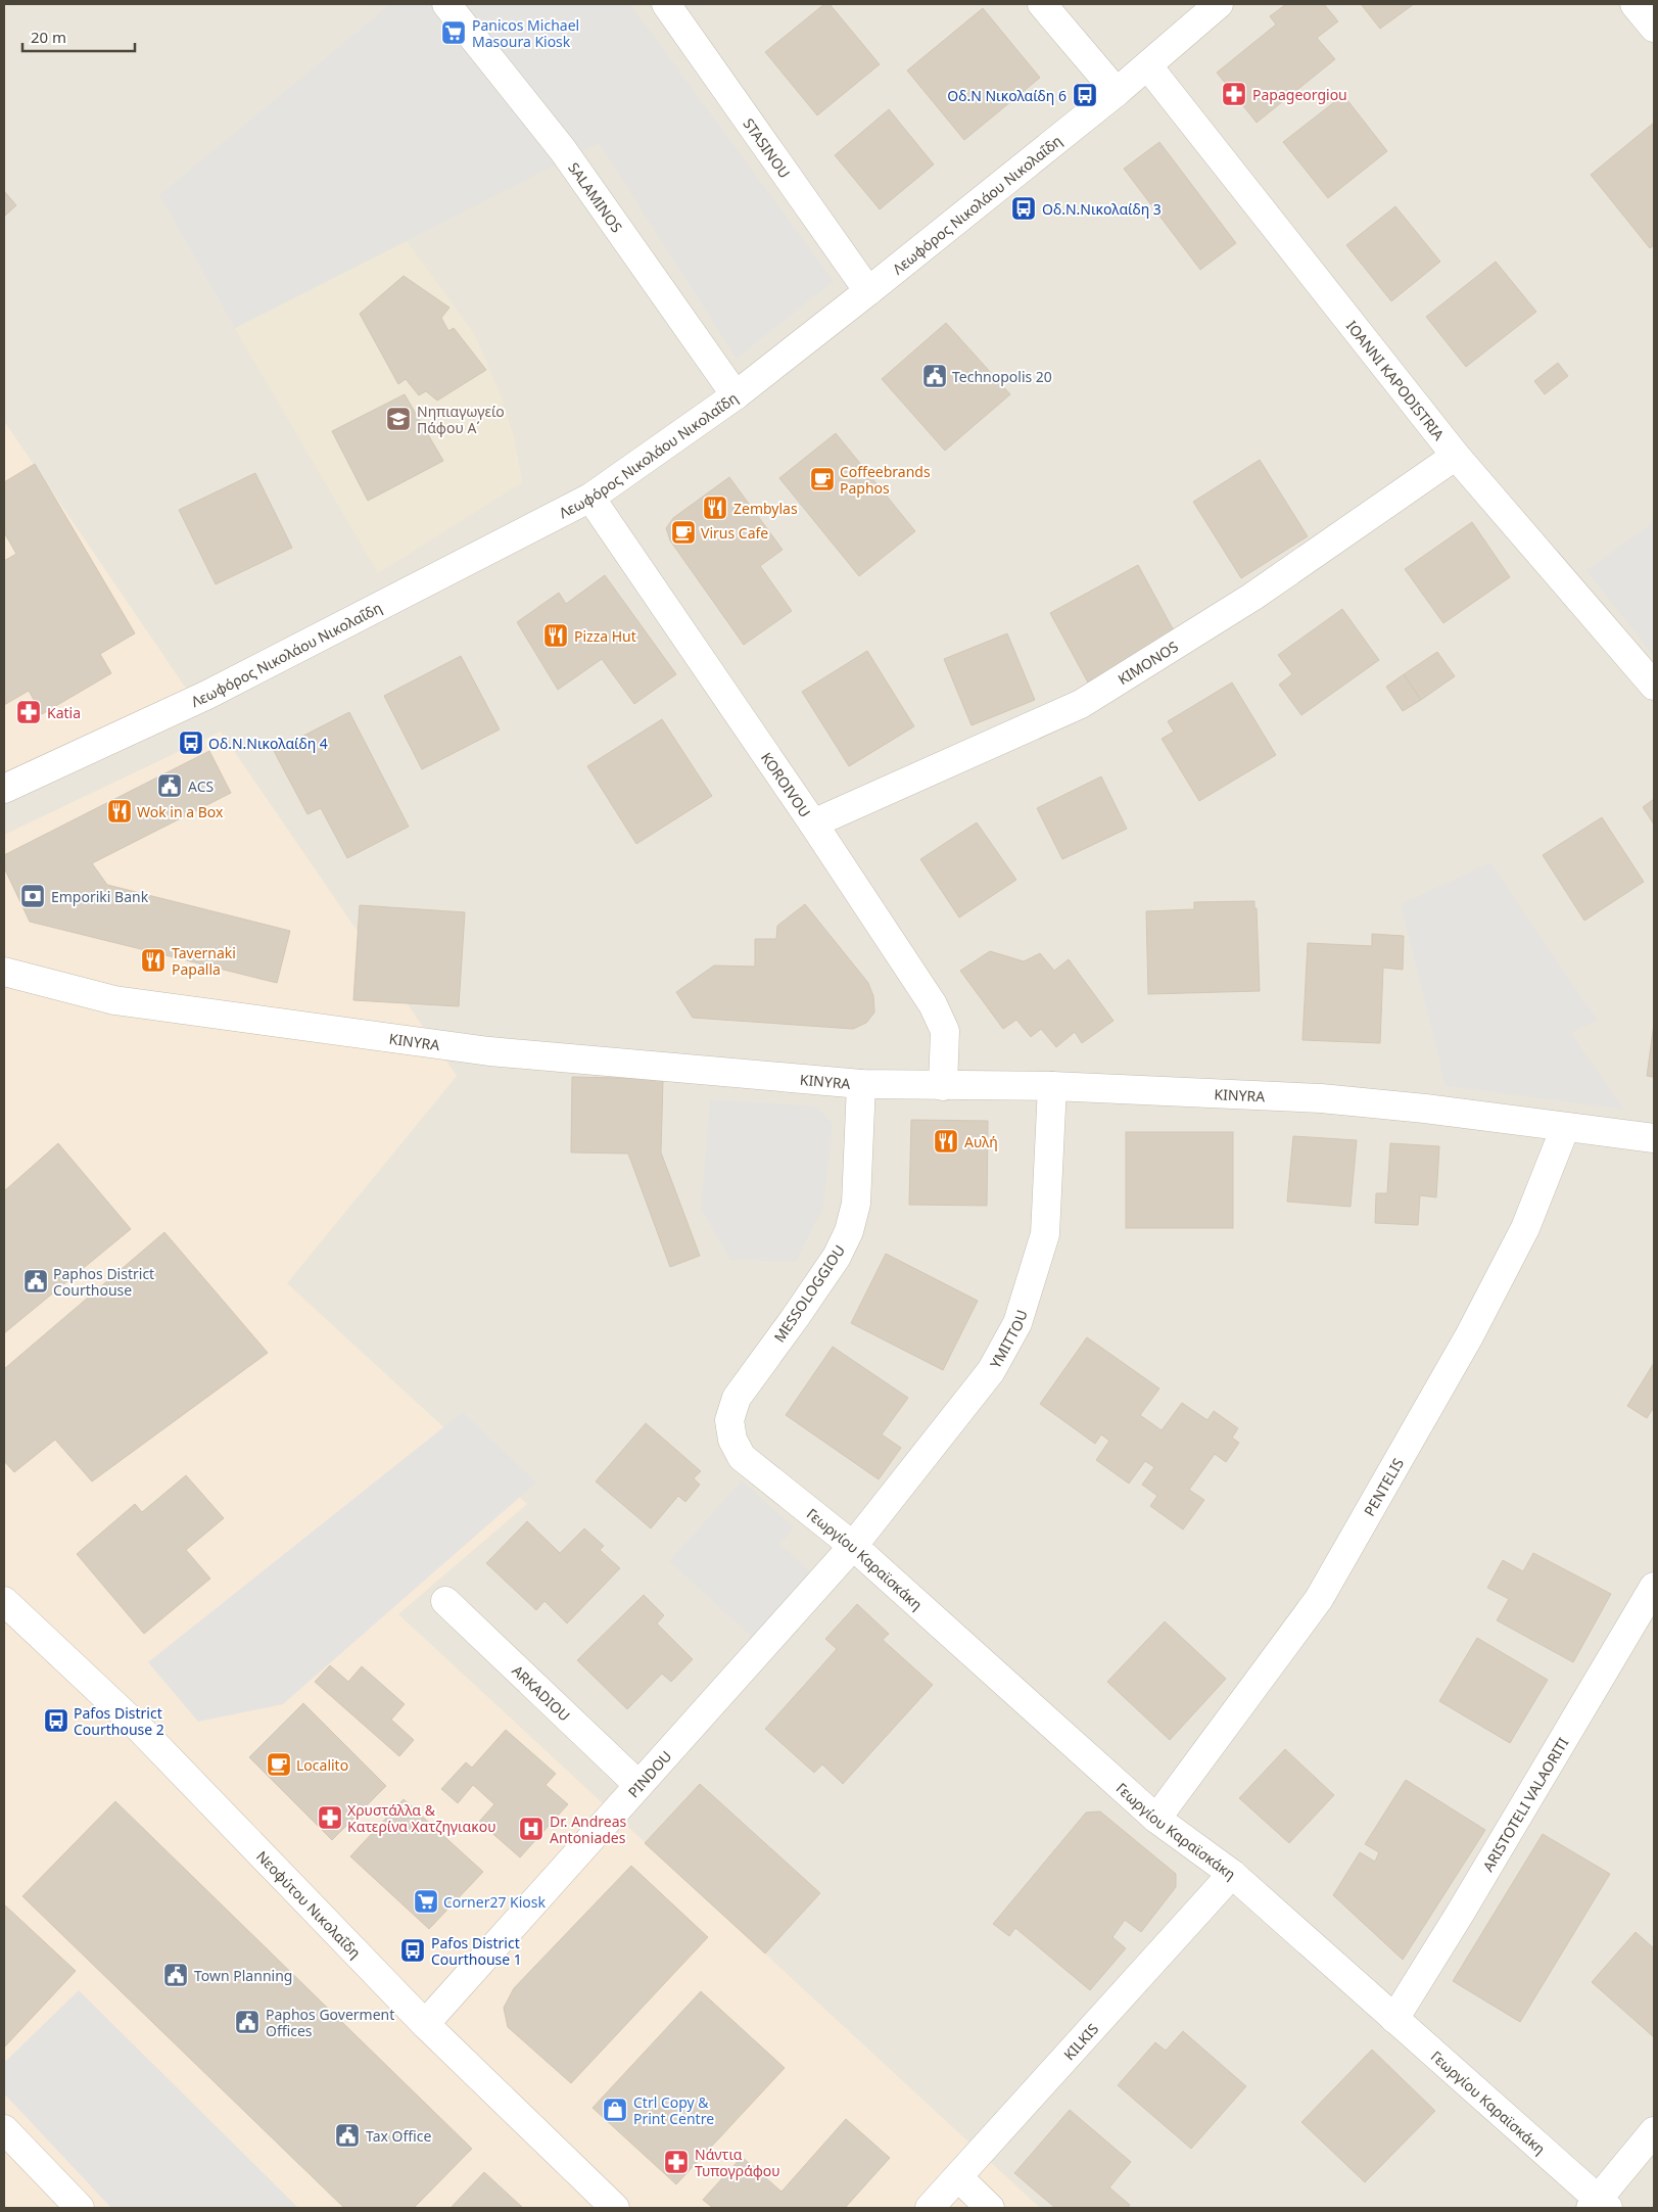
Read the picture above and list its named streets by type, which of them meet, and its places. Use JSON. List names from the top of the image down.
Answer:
{
  "streets": {
    "street": [
      "STASINOU",
      "SALAMINOS",
      "Λεωφόρος Νικολάου Νικολαΐδη",
      "IOANNI KAPODISTRIA",
      "KIMONOS",
      "KOROIVOU",
      "KINYRA",
      "MESSOLOGGIOU",
      "YMITTOU",
      "PENTELIS",
      "Γεωργίου Καραϊσκάκη",
      "ARKADIOU",
      "PINDOU",
      "ARISTOTELI VALAORITI",
      "Νεοφύτου Νικολαΐδη",
      "KILKIS"
    ]
  },
  "crossings": [
    ["STASINOU", "Λεωφόρος Νικολάου Νικολαΐδη"],
    ["SALAMINOS", "Λεωφόρος Νικολάου Νικολαΐδη"],
    ["Λεωφόρος Νικολάου Νικολαΐδη", "IOANNI KAPODISTRIA"],
    ["Λεωφόρος Νικολάου Νικολαΐδη", "KOROIVOU"],
    ["IOANNI KAPODISTRIA", "KIMONOS"],
    ["KIMONOS", "KOROIVOU"],
    ["KOROIVOU", "KINYRA"],
    ["KINYRA", "MESSOLOGGIOU"],
    ["KINYRA", "YMITTOU"],
    ["KINYRA", "PENTELIS"],
    ["MESSOLOGGIOU", "Γεωργίου Καραϊσκάκη"],
    ["YMITTOU", "Γεωργίου Καραϊσκάκη"],
    ["YMITTOU", "PINDOU"],
    ["PENTELIS", "Γεωργίου Καραϊσκάκη"],
    ["Γεωργίου Καραϊσκάκη", "PINDOU"],
    ["Γεωργίου Καραϊσκάκη", "ARISTOTELI VALAORITI"],
    ["Γεωργίου Καραϊσκάκη", "KILKIS"],
    ["ARKADIOU", "PINDOU"],
    ["PINDOU", "Νεοφύτου Νικολαΐδη"]
  ],
  "places": {
    "supermarket": ["Panicos Michael Masoura Kiosk", "Corner27 Kiosk"],
    "pharmacy": [
      "Papageorgiou",
      "Katia",
      "Χρυστάλλα & Κατερίνα Χατζηγιακου",
      "Νάντια Τυπογράφου"
    ],
    "bus stop": [
      "Οδ.Ν Νικολαίδη 6",
      "Οδ.Ν.Νικολαίδη 3",
      "Οδ.Ν.Νικολαίδη 4",
      "Pafos District Courthouse 2",
      "Pafos District Courthouse 1"
    ],
    "public building": [
      "Technopolis 20",
      "ACS",
      "Paphos District Courthouse",
      "Town Planning",
      "Paphos Goverment Offices",
      "Tax Office"
    ],
    "school or university": ["Νηπιαγωγείο Πάφου Α΄"],
    "cafe": ["Coffeebrands Paphos", "Virus Cafe", "Localito"],
    "restaurant": [
      "Zembylas",
      "Pizza Hut",
      "Wok in a Box",
      "Tavernaki Papalla",
      "Αυλή"
    ],
    "bank": ["Emporiki Bank"],
    "hospital": ["Dr. Andreas Antoniades"],
    "shop": ["Ctrl Copy & Print Centre"]
  },
  "scale_bar": "20 m"
}
